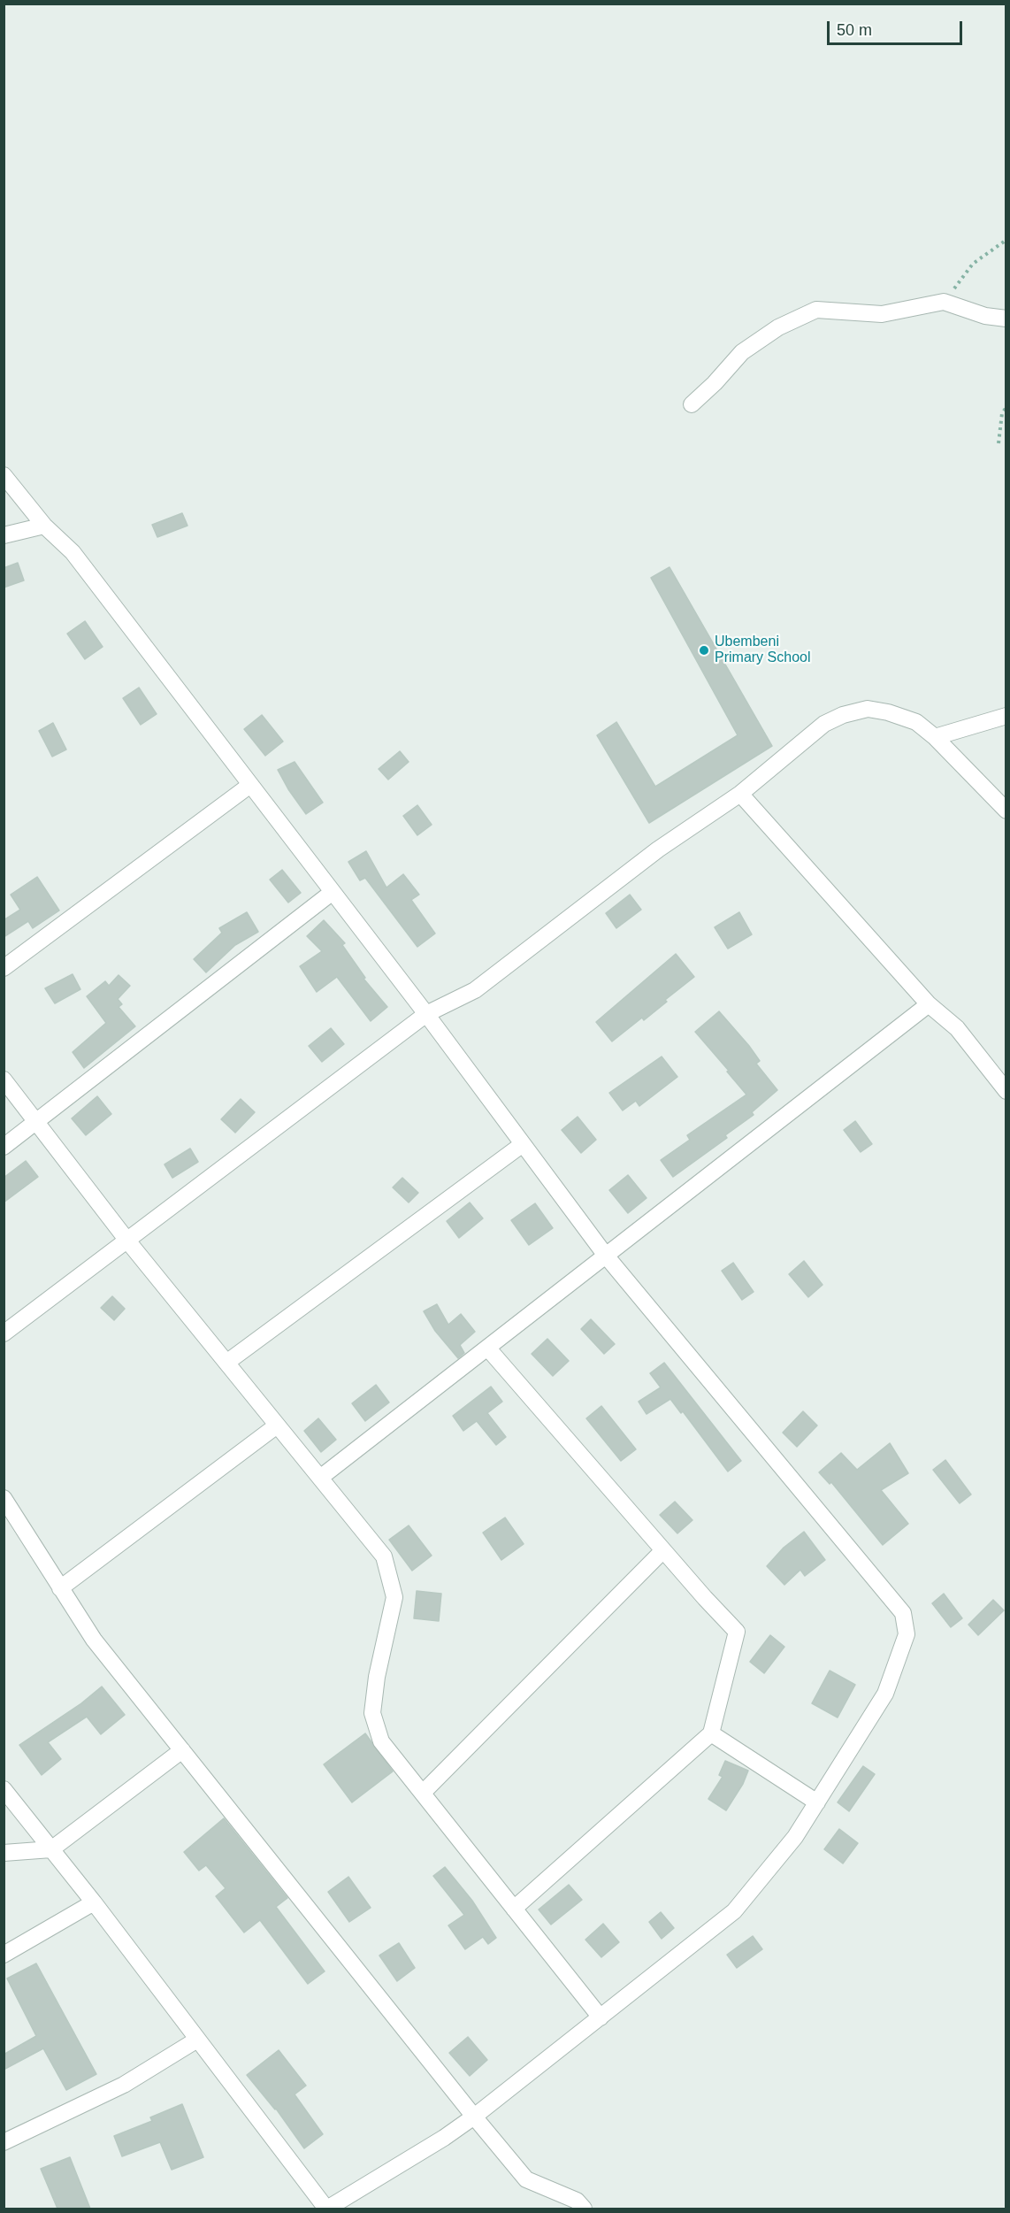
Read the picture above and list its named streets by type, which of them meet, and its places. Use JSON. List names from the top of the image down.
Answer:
{
  "places": ["Ubembeni Primary School"],
  "scale_bar": "50 m"
}
